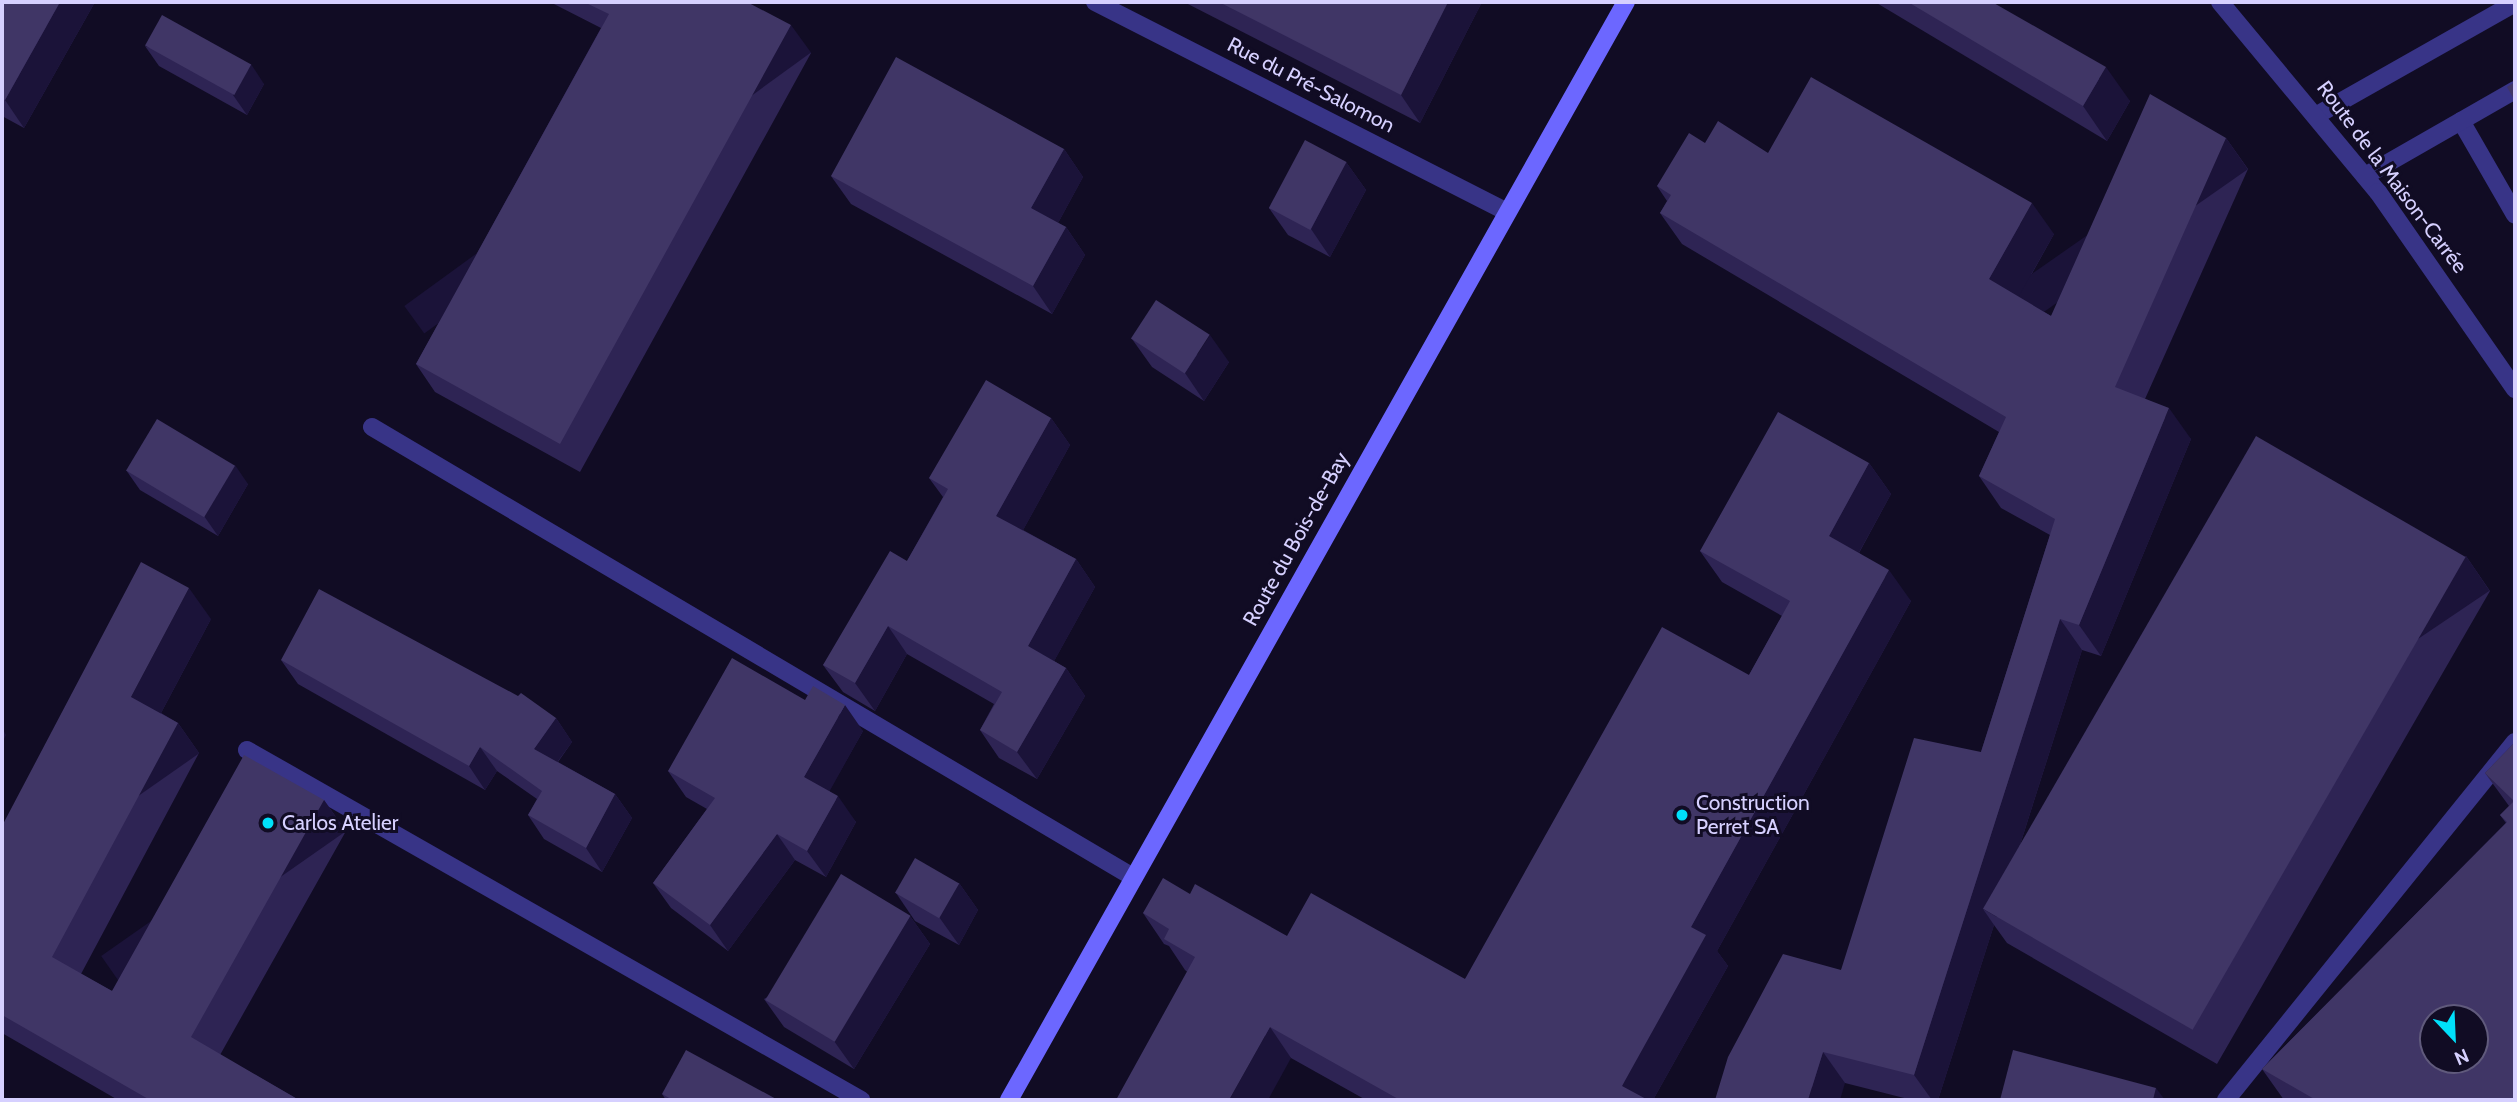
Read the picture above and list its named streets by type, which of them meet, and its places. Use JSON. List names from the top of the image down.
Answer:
{
  "streets": {
    "main road": ["Route du Bois-de-Bay"],
    "street": ["Rue du Pré-Salomon", "Route de la Maison-Carrée"]
  },
  "crossings": [
    ["Rue du Pré-Salomon", "Route du Bois-de-Bay"]
  ],
  "places": ["Construction Perret SA", "Carlos Atelier"],
  "north": "bottom right"
}
